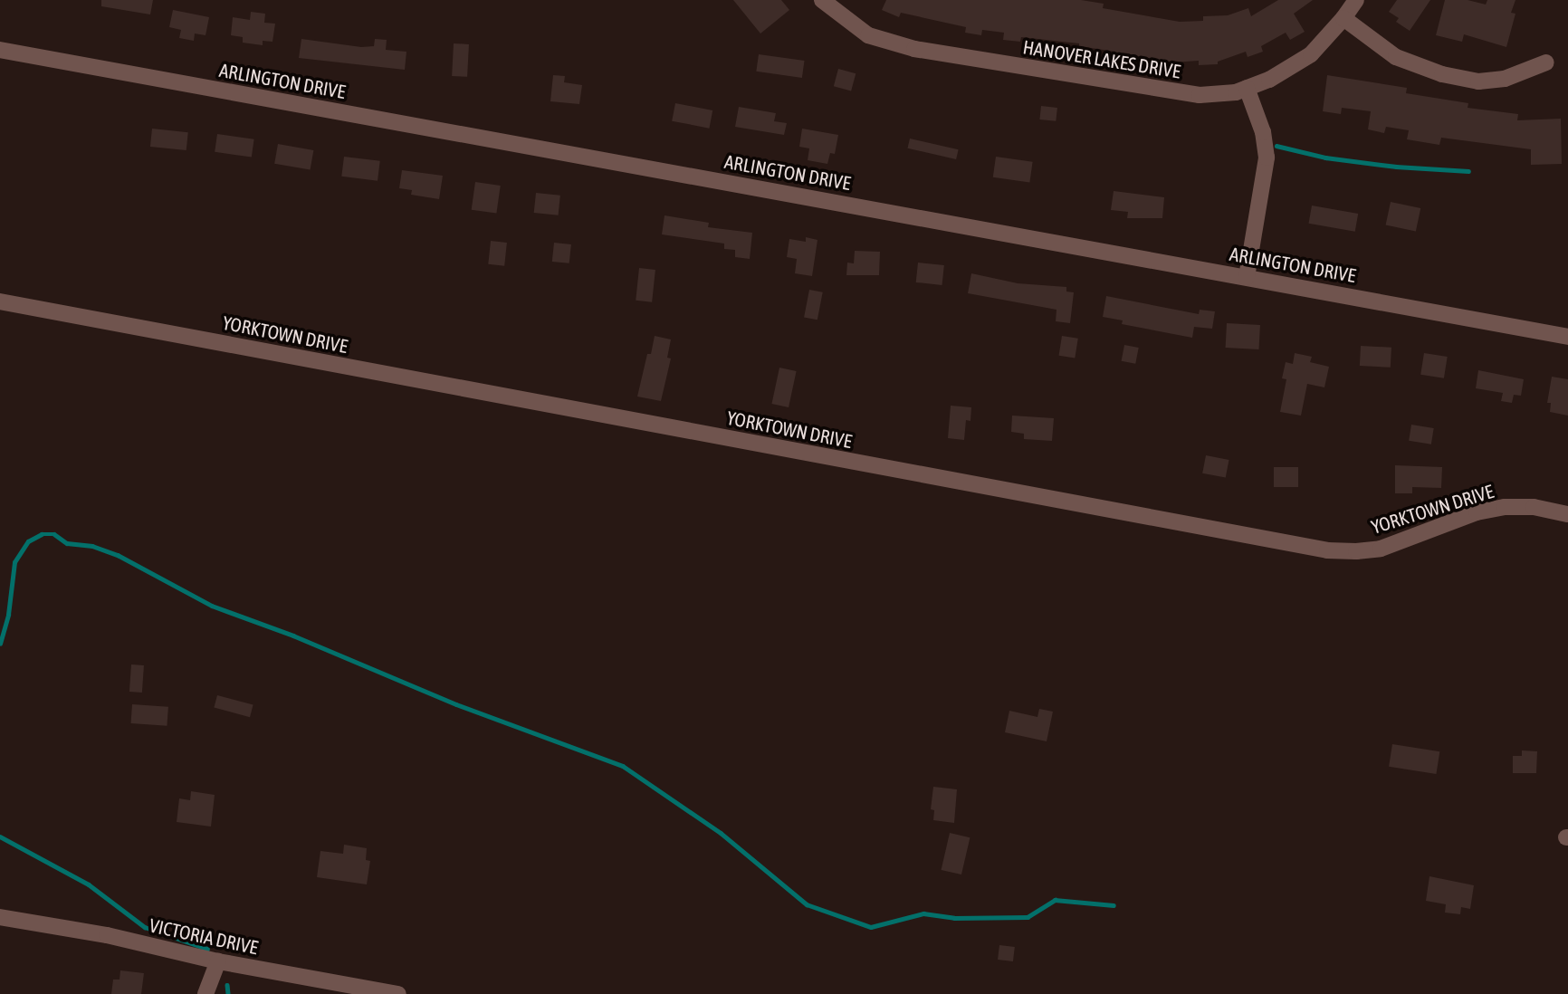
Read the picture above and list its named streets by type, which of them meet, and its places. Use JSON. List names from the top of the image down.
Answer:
{
  "streets": {
    "street": [
      "HANOVER LAKES DRIVE",
      "ARLINGTON DRIVE",
      "YORKTOWN DRIVE",
      "VICTORIA DRIVE"
    ]
  }
}
